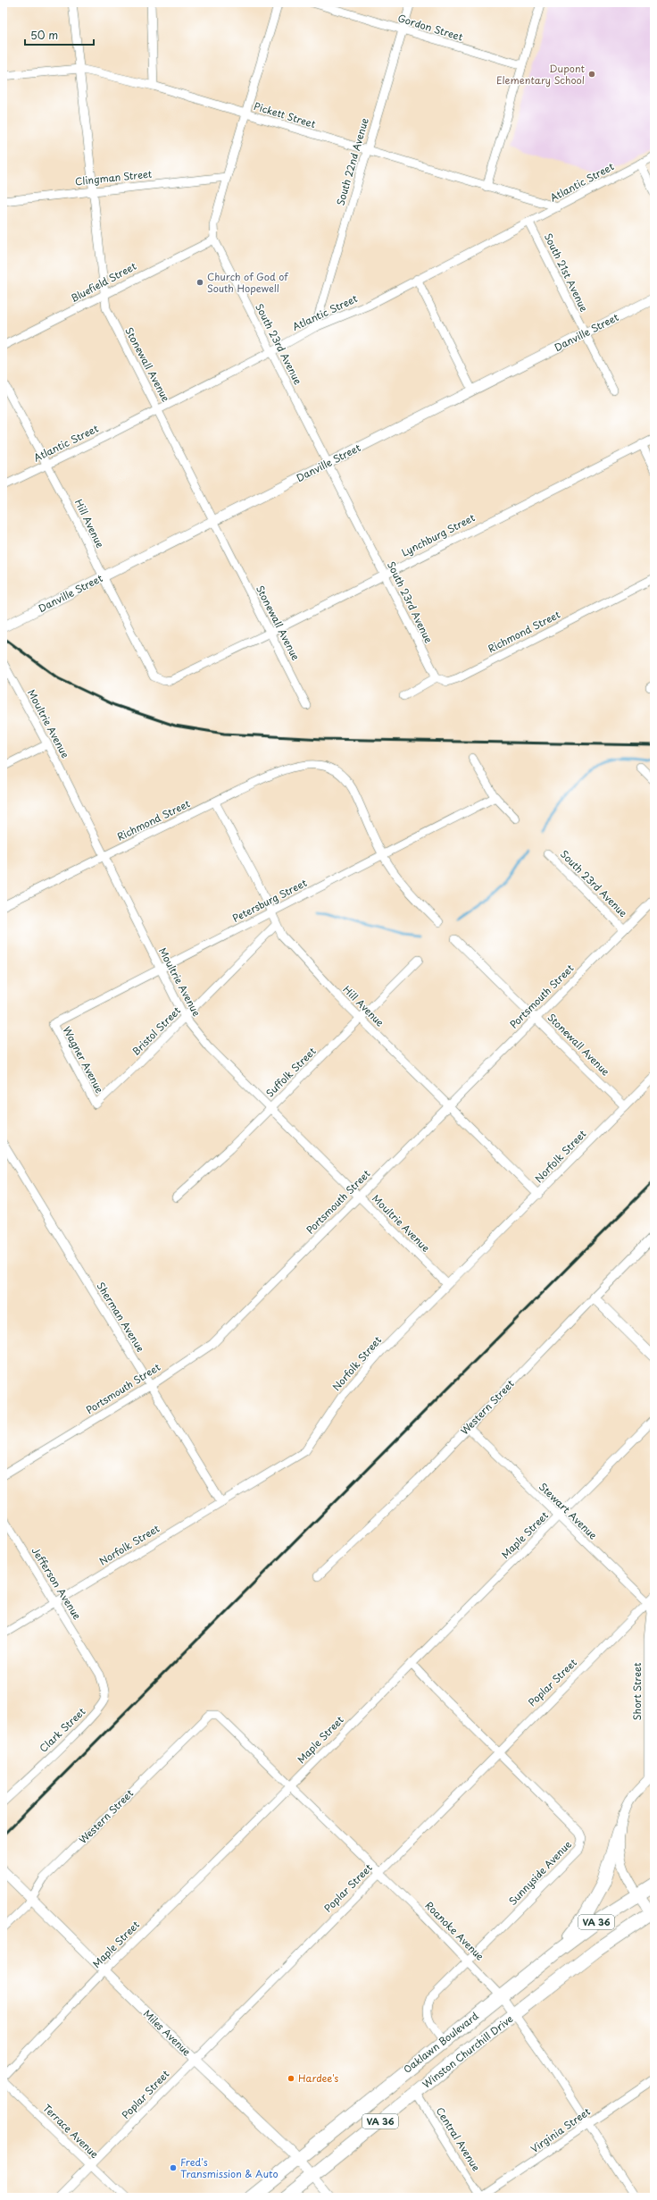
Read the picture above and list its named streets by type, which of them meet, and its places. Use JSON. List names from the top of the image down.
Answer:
{
  "streets": {
    "highway": ["VA 36", "Oaklawn Boulevard", "Winston Churchill Drive"],
    "street": [
      "Gordon Street",
      "Pickett Street",
      "South 22nd Avenue",
      "Clingman Street",
      "Atlantic Street",
      "South 21st Avenue",
      "Bluefield Street",
      "Danville Street",
      "South 23rd Avenue",
      "Stonewall Avenue",
      "Hill Avenue",
      "Lynchburg Street",
      "Richmond Street",
      "Moultrie Avenue",
      "Petersburg Street",
      "Portsmouth Street",
      "Bristol Street",
      "Wagner Avenue",
      "Suffolk Street",
      "Norfolk Street",
      "Sherman Avenue",
      "Western Street",
      "Stewart Avenue",
      "Maple Street",
      "Jefferson Avenue",
      "Poplar Street",
      "Short Street",
      "Clark Street",
      "Sunnyside Avenue",
      "Roanoke Avenue",
      "Miles Avenue",
      "Virginia Street",
      "Terrace Avenue",
      "Central Avenue"
    ]
  },
  "crossings": [
    ["Gordon Street", "South 22nd Avenue"],
    ["Pickett Street", "South 22nd Avenue"],
    ["Pickett Street", "Atlantic Street"],
    ["Pickett Street", "South 23rd Avenue"],
    ["Pickett Street", "Stonewall Avenue"],
    ["South 22nd Avenue", "Atlantic Street"],
    ["Clingman Street", "South 23rd Avenue"],
    ["Clingman Street", "Stonewall Avenue"],
    ["Atlantic Street", "South 21st Avenue"],
    ["Atlantic Street", "South 23rd Avenue"],
    ["Atlantic Street", "Stonewall Avenue"],
    ["Atlantic Street", "Hill Avenue"],
    ["South 21st Avenue", "Danville Street"],
    ["Bluefield Street", "South 23rd Avenue"],
    ["Bluefield Street", "Stonewall Avenue"],
    ["Danville Street", "South 23rd Avenue"],
    ["Danville Street", "Stonewall Avenue"],
    ["Danville Street", "Hill Avenue"],
    ["South 23rd Avenue", "Lynchburg Street"],
    ["South 23rd Avenue", "Richmond Street"],
    ["South 23rd Avenue", "Portsmouth Street"],
    ["Stonewall Avenue", "Lynchburg Street"],
    ["Stonewall Avenue", "Portsmouth Street"],
    ["Stonewall Avenue", "Norfolk Street"],
    ["Hill Avenue", "Lynchburg Street"],
    ["Hill Avenue", "Richmond Street"],
    ["Hill Avenue", "Petersburg Street"],
    ["Hill Avenue", "Portsmouth Street"],
    ["Hill Avenue", "Bristol Street"],
    ["Hill Avenue", "Suffolk Street"],
    ["Hill Avenue", "Norfolk Street"],
    ["Richmond Street", "Moultrie Avenue"],
    ["Richmond Street", "Petersburg Street"],
    ["Moultrie Avenue", "Petersburg Street"],
    ["Moultrie Avenue", "Portsmouth Street"],
    ["Moultrie Avenue", "Bristol Street"],
    ["Moultrie Avenue", "Suffolk Street"],
    ["Moultrie Avenue", "Norfolk Street"],
    ["Petersburg Street", "Wagner Avenue"],
    ["Portsmouth Street", "Sherman Avenue"],
    ["Bristol Street", "Wagner Avenue"],
    ["Norfolk Street", "Sherman Avenue"],
    ["Norfolk Street", "Jefferson Avenue"],
    ["Western Street", "Stewart Avenue"],
    ["Western Street", "Roanoke Avenue"],
    ["Western Street", "Miles Avenue"],
    ["Stewart Avenue", "Maple Street"],
    ["Stewart Avenue", "Poplar Street"],
    ["Stewart Avenue", "Short Street"],
    ["Maple Street", "Sunnyside Avenue"],
    ["Maple Street", "Roanoke Avenue"],
    ["Maple Street", "Miles Avenue"],
    ["Jefferson Avenue", "Clark Street"],
    ["Poplar Street", "Short Street"],
    ["Poplar Street", "Sunnyside Avenue"],
    ["Poplar Street", "Roanoke Avenue"],
    ["Poplar Street", "Miles Avenue"],
    ["Poplar Street", "Terrace Avenue"],
    ["Sunnyside Avenue", "Roanoke Avenue"],
    ["Sunnyside Avenue", "Oaklawn Boulevard"],
    ["VA 36", "Oaklawn Boulevard"],
    ["Roanoke Avenue", "Oaklawn Boulevard"],
    ["Roanoke Avenue", "Winston Churchill Drive"],
    ["Roanoke Avenue", "Virginia Street"],
    ["Miles Avenue", "Oaklawn Boulevard"],
    ["Miles Avenue", "Winston Churchill Drive"],
    ["Winston Churchill Drive", "Central Avenue"],
    ["Virginia Street", "Central Avenue"]
  ],
  "places": [
    "Dupont Elementary School",
    "Church of God of South Hopewell",
    "Hardee's",
    "Fred's Transmission & Auto"
  ],
  "scale_bar": "50 m"
}
